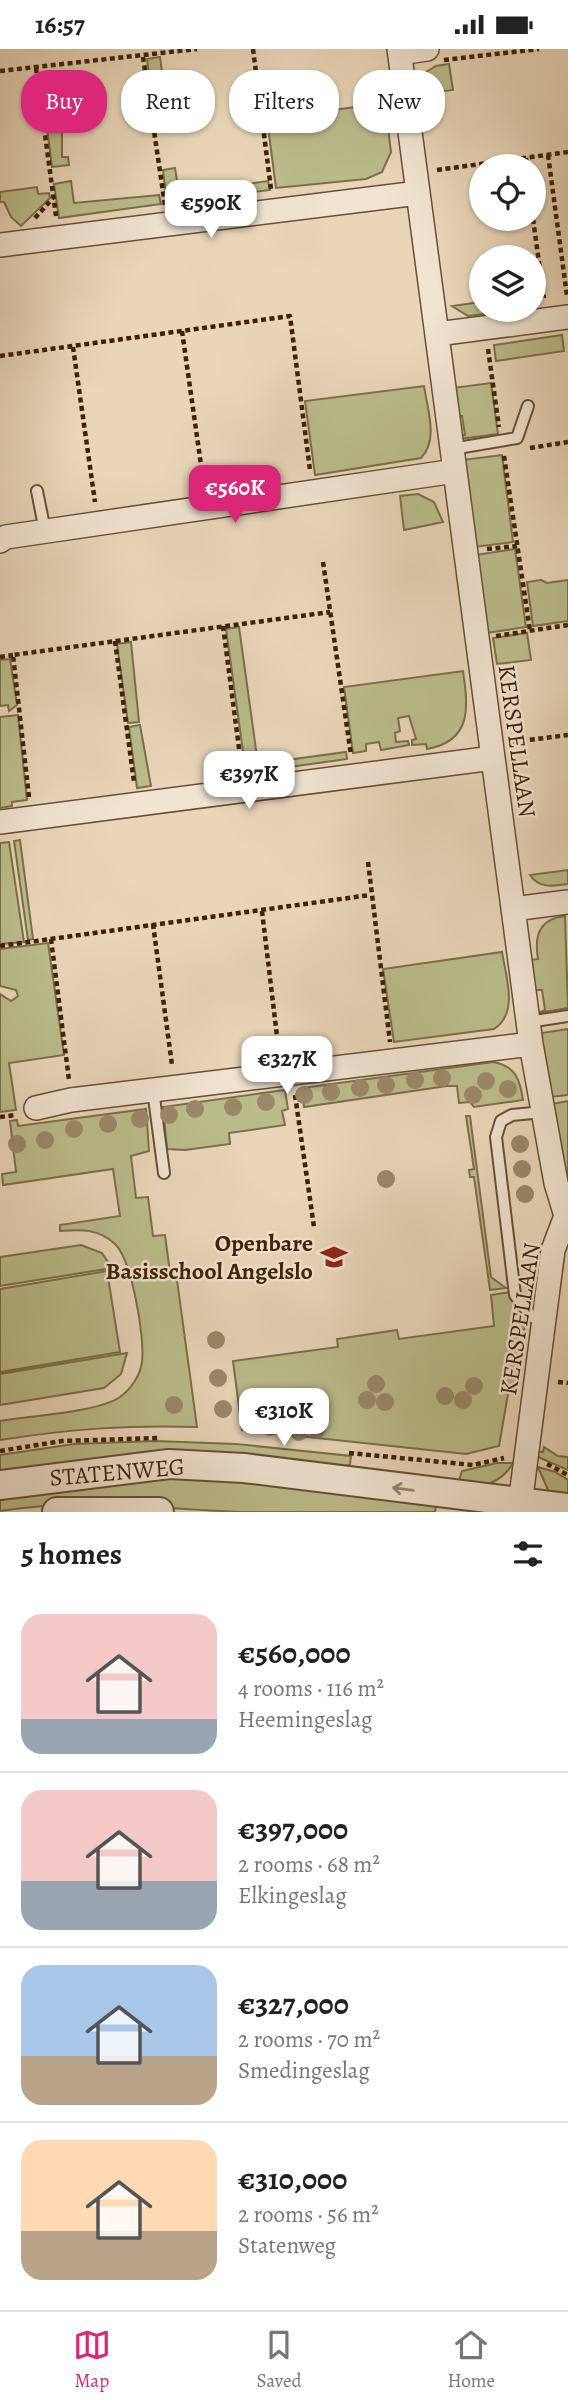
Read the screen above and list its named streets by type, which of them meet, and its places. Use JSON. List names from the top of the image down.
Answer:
{
  "streets": {
    "street": ["KERSPELLAAN", "STATENWEG"]
  },
  "crossings": [
    ["KERSPELLAAN", "STATENWEG"]
  ],
  "one_way": ["STATENWEG"],
  "places": {
    "school or university": ["Openbare Basisschool Angelslo"]
  },
  "page": {
    "status": "16:57",
    "chip": [
      "Buy",
      "Rent",
      "Filters",
      "New"
    ],
    "price": [
      "€590K",
      "€560K",
      "€397K",
      "€327K",
      "€310K"
    ],
    "heading": "5 homes",
    "list": [
      {
        "name": "€560,000",
        "note": "4 rooms · 116 m² · Heemingeslag"
      },
      {
        "name": "€397,000",
        "note": "2 rooms · 68 m² · Elkingeslag"
      },
      {
        "name": "€327,000",
        "note": "2 rooms · 70 m² · Smedingeslag"
      },
      {
        "name": "€310,000",
        "note": "2 rooms · 56 m² · Statenweg"
      }
    ],
    "tabs": ["Map", "Saved", "Home"]
  }
}
